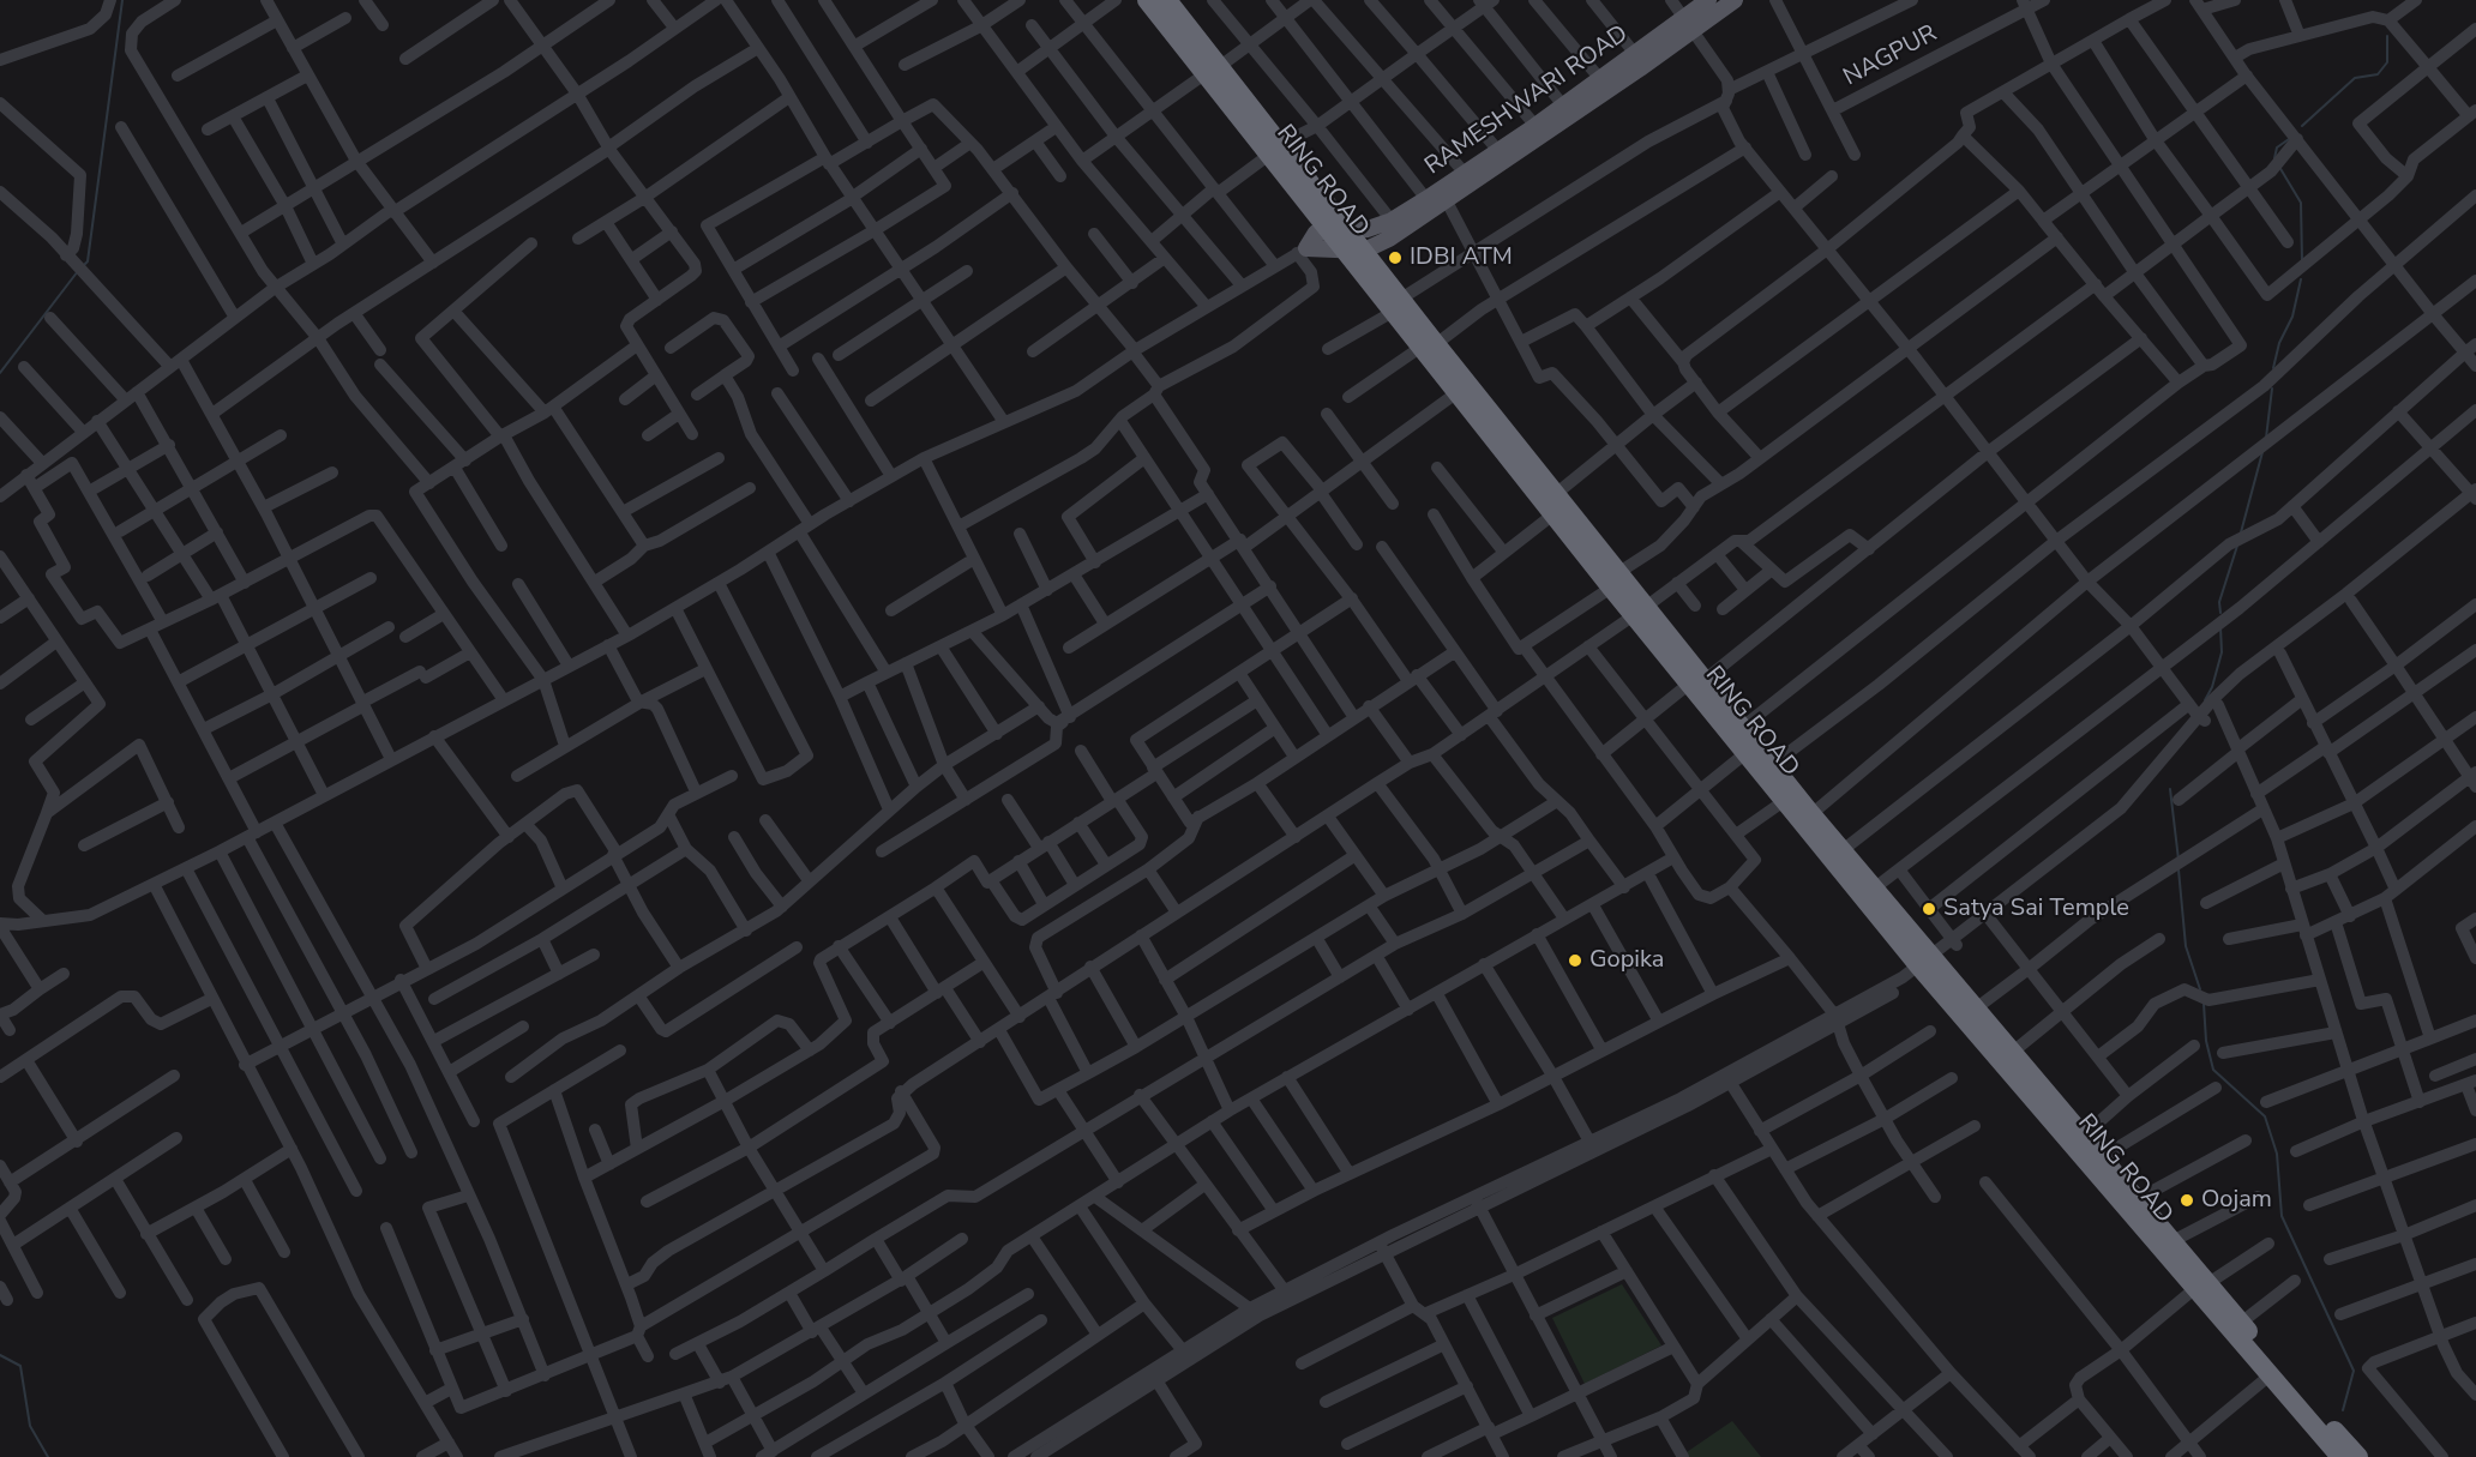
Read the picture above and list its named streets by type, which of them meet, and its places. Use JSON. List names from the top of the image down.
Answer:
{
  "streets": {
    "highway": ["RING ROAD"],
    "main road": ["RAMESHWARI ROAD"],
    "street": ["NAGPUR"]
  },
  "crossings": [
    ["RAMESHWARI ROAD", "RING ROAD"]
  ],
  "places": [
    "IDBI ATM",
    "Satya Sai Temple",
    "Gopika",
    "Oojam"
  ]
}
